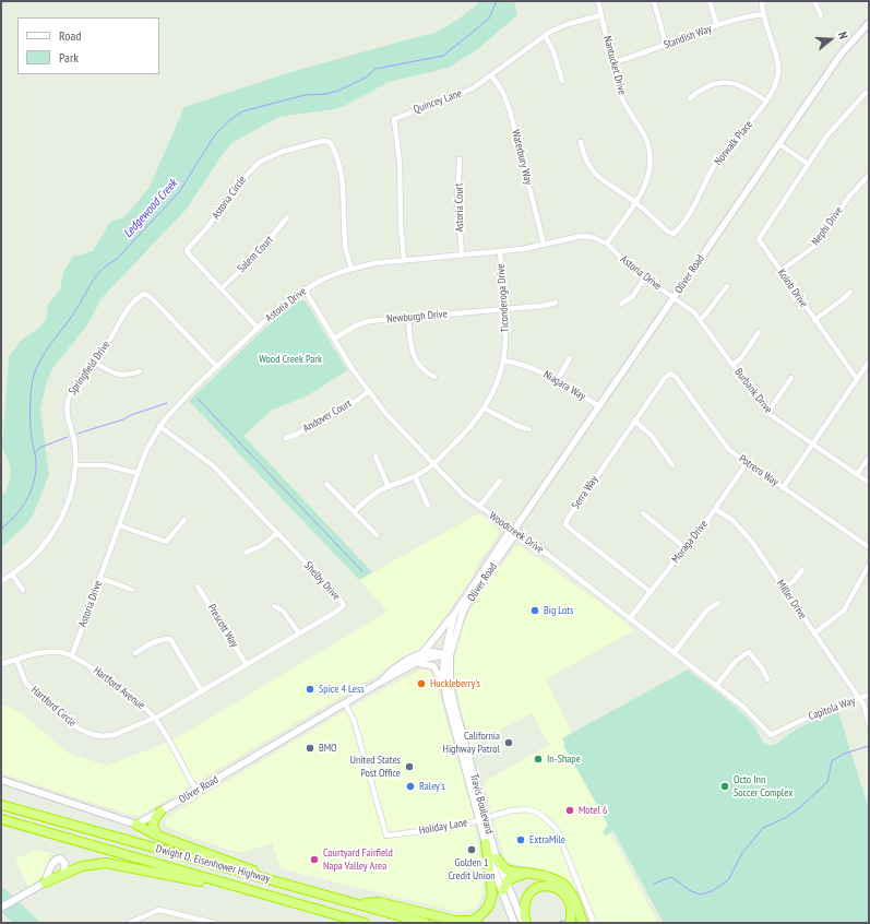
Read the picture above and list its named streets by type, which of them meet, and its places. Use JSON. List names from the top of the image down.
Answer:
{
  "streets": {
    "highway": ["Dwight D. Eisenhower Highway"],
    "main road": ["Travis Boulevard"],
    "street": [
      "Standish Way",
      "Nantucket Drive",
      "Quincey Lane",
      "Norwalk Place",
      "Waterbury Way",
      "Astoria Circle",
      "Astoria Court",
      "Nephi Drive",
      "Salem Court",
      "Astoria Drive",
      "Oliver Road",
      "Kolob Drive",
      "Ticonderoga Drive",
      "Newburgh Drive",
      "Springfield Drive",
      "Niagara Way",
      "Burbank Drive",
      "Andover Court",
      "Potrero Way",
      "Serra Way",
      "Woodcreek Drive",
      "Moraga Drive",
      "Shelby Drive",
      "Miller Drive",
      "Prescott Way",
      "Hartford Avenue",
      "Hartford Circle",
      "Capitola Way",
      "Holiday Lane"
    ]
  },
  "crossings": [
    ["Standish Way", "Nantucket Drive"],
    ["Standish Way", "Norwalk Place"],
    ["Nantucket Drive", "Quincey Lane"],
    ["Nantucket Drive", "Norwalk Place"],
    ["Nantucket Drive", "Astoria Drive"],
    ["Quincey Lane", "Waterbury Way"],
    ["Quincey Lane", "Astoria Drive"],
    ["Waterbury Way", "Astoria Drive"],
    ["Astoria Circle", "Salem Court"],
    ["Astoria Circle", "Astoria Drive"],
    ["Astoria Court", "Astoria Drive"],
    ["Nephi Drive", "Kolob Drive"],
    ["Astoria Drive", "Oliver Road"],
    ["Astoria Drive", "Ticonderoga Drive"],
    ["Astoria Drive", "Springfield Drive"],
    ["Astoria Drive", "Burbank Drive"],
    ["Astoria Drive", "Woodcreek Drive"],
    ["Astoria Drive", "Shelby Drive"],
    ["Astoria Drive", "Hartford Avenue"],
    ["Oliver Road", "Niagara Way"],
    ["Oliver Road", "Burbank Drive"],
    ["Oliver Road", "Woodcreek Drive"],
    ["Oliver Road", "Hartford Avenue"],
    ["Oliver Road", "Travis Boulevard"],
    ["Oliver Road", "Holiday Lane"],
    ["Ticonderoga Drive", "Newburgh Drive"],
    ["Ticonderoga Drive", "Niagara Way"],
    ["Ticonderoga Drive", "Woodcreek Drive"],
    ["Newburgh Drive", "Woodcreek Drive"],
    ["Andover Court", "Woodcreek Drive"],
    ["Potrero Way", "Serra Way"],
    ["Potrero Way", "Moraga Drive"],
    ["Serra Way", "Moraga Drive"],
    ["Woodcreek Drive", "Moraga Drive"],
    ["Woodcreek Drive", "Capitola Way"],
    ["Moraga Drive", "Miller Drive"],
    ["Shelby Drive", "Prescott Way"],
    ["Shelby Drive", "Hartford Avenue"],
    ["Shelby Drive", "Hartford Circle"],
    ["Miller Drive", "Capitola Way"],
    ["Hartford Avenue", "Hartford Circle"],
    ["Travis Boulevard", "Holiday Lane"]
  ],
  "water": ["Ledgewood Creek"],
  "parks": ["Wood Creek Park"],
  "places": [
    "Big Lots",
    "Huckleberry's",
    "Spice 4 Less",
    "California Highway Patrol",
    "BMO",
    "In-Shape",
    "United States Post Office",
    "Raley's",
    "Octo Inn Soccer Complex",
    "Motel 6",
    "ExtraMile",
    "Golden 1 Credit Union",
    "Courtyard Fairfield Napa Valley Area"
  ],
  "legend": ["Road", "Park"],
  "north": "right"
}
